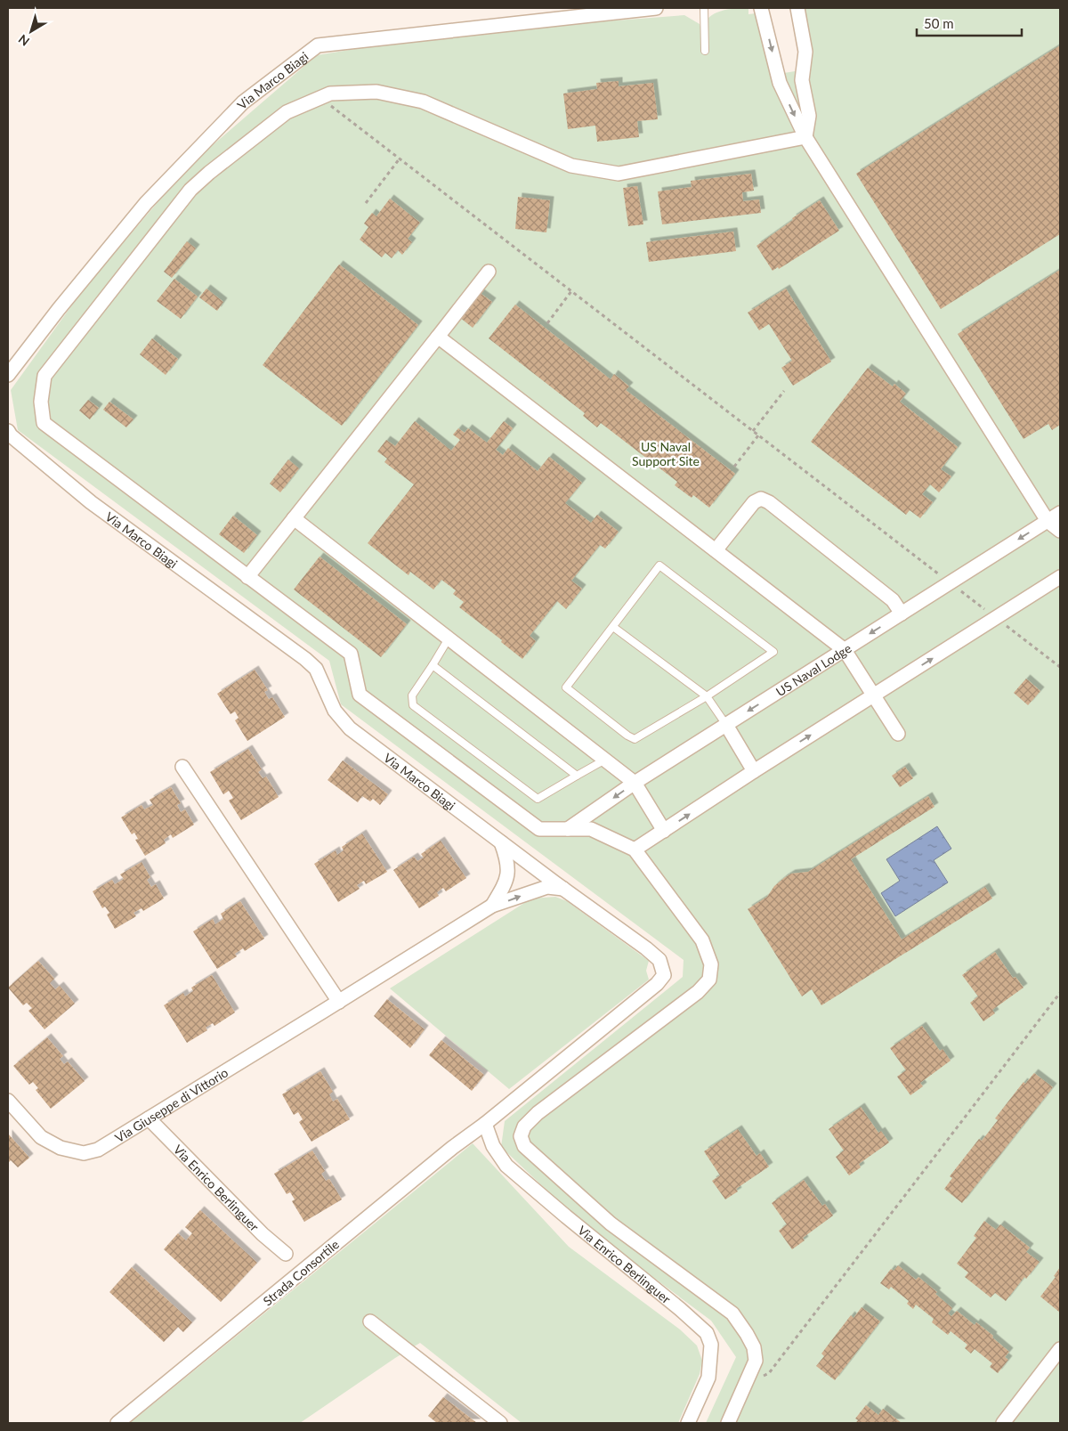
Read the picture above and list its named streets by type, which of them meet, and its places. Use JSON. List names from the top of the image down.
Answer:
{
  "streets": {
    "street": [
      "Via Marco Biagi",
      "US Naval Lodge",
      "Via Giuseppe di Vittorio",
      "Via Enrico Berlinguer",
      "Strada Consortile"
    ]
  },
  "crossings": [
    ["Via Marco Biagi", "Via Giuseppe di Vittorio"],
    ["Via Marco Biagi", "Via Enrico Berlinguer"],
    ["Via Marco Biagi", "Strada Consortile"],
    ["Via Giuseppe di Vittorio", "Via Enrico Berlinguer"],
    ["Via Enrico Berlinguer", "Strada Consortile"]
  ],
  "parks": ["US Naval Support Site"],
  "scale_bar": "50 m",
  "north": "bottom left"
}
